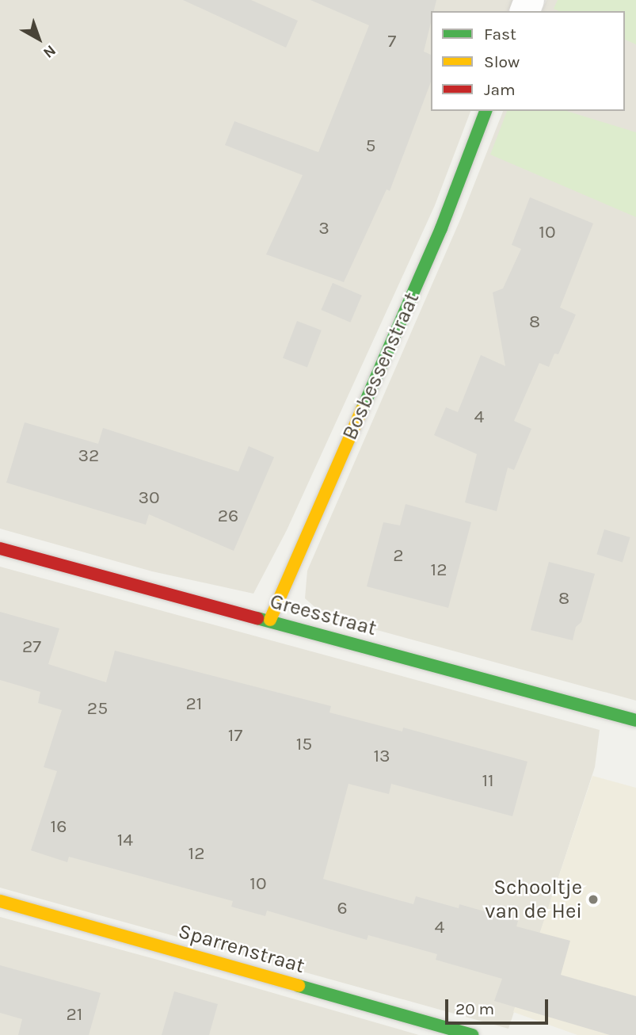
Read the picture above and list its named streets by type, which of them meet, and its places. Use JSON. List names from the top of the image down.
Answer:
{
  "streets": {
    "street": ["Bosbessenstraat", "Greesstraat", "Sparrenstraat"]
  },
  "crossings": [
    ["Bosbessenstraat", "Greesstraat"]
  ],
  "places": ["Schooltje van de Hei"],
  "house_numbers": [
    "7",
    "5",
    "3",
    "10",
    "8",
    "4",
    "32",
    "30",
    "26",
    "2",
    "12",
    "8",
    "27",
    "21",
    "25",
    "17",
    "15",
    "13",
    "11",
    "16",
    "14",
    "12",
    "10",
    "6",
    "4",
    "21"
  ],
  "legend": ["Fast", "Slow", "Jam"],
  "scale_bar": "20 m",
  "north": "bottom right"
}
